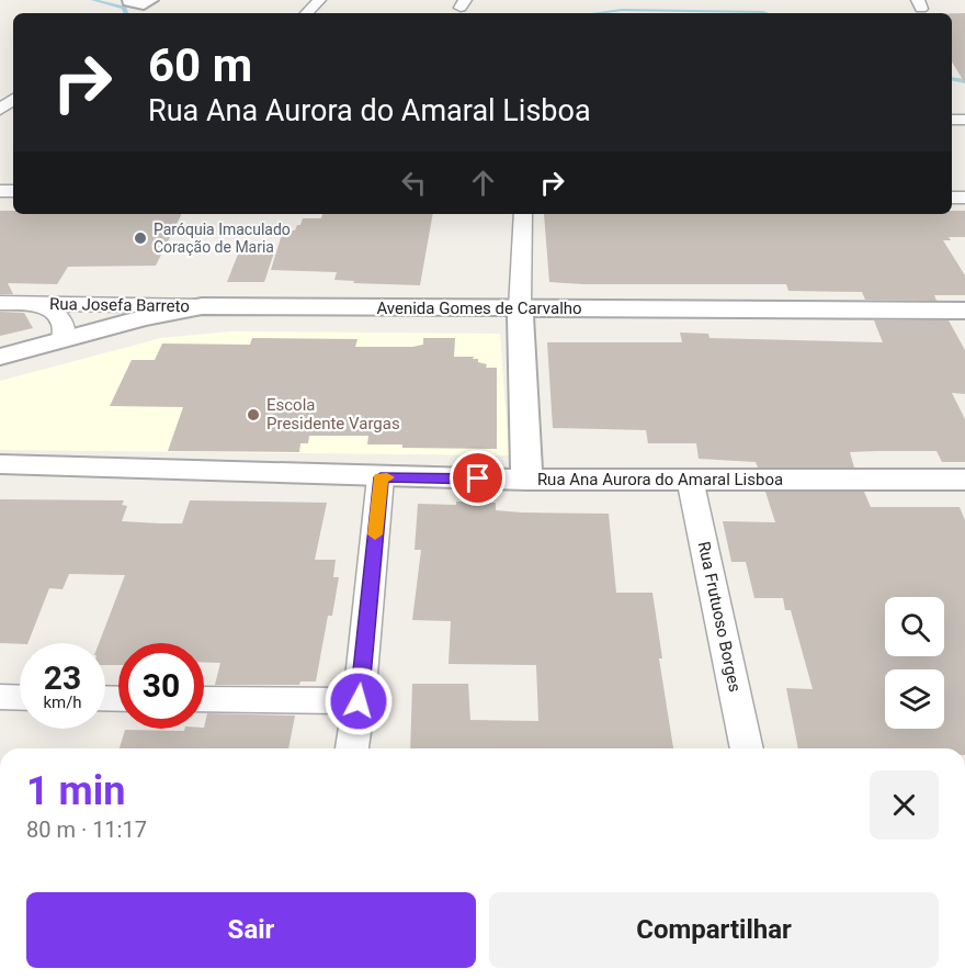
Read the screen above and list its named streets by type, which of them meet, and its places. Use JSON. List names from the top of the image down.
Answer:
{
  "streets": {
    "street": [
      "Rua Josefa Barreto",
      "Avenida Gomes de Carvalho",
      "Rua Ana Aurora do Amaral Lisboa",
      "Rua Frutuoso Borges"
    ]
  },
  "crossings": [
    ["Rua Josefa Barreto", "Avenida Gomes de Carvalho"],
    ["Rua Ana Aurora do Amaral Lisboa", "Rua Frutuoso Borges"]
  ],
  "places": ["Paróquia Imaculado Coração de Maria", "Escola Presidente Vargas"],
  "page": {
    "turn": ["60 m", "Rua Ana Aurora do Amaral Lisboa"],
    "speed": "23 km/h",
    "limit": "30",
    "heading": ["1 min", "80 m · 11:17"],
    "buttons": ["Sair", "Compartilhar"]
  }
}
